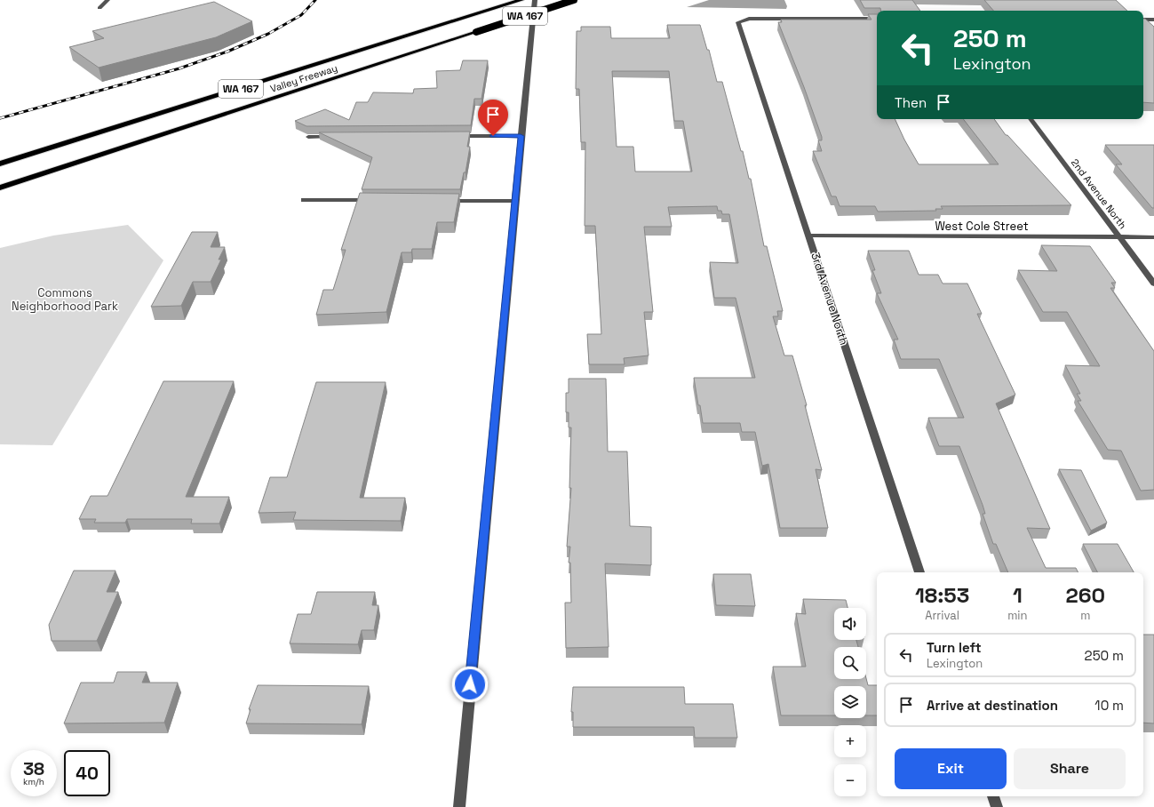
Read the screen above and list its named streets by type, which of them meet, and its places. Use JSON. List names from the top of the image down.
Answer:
{
  "streets": {
    "highway": ["WA 167", "Valley Freeway"],
    "street": ["2nd Avenue North", "West Cole Street", "3rd Avenue North"]
  },
  "crossings": [
    ["2nd Avenue North", "West Cole Street"],
    ["West Cole Street", "3rd Avenue North"]
  ],
  "parks": ["Commons Neighborhood Park"],
  "page": {
    "turn": ["250 m", "Lexington"],
    "then": "Then",
    "eta": [
      "18:53",
      "Arrival",
      "1",
      "min",
      "260",
      "m"
    ],
    "map_buttons": ["+", "−"],
    "list": [
      {
        "name": "Turn left",
        "note": "Lexington",
        "value": "250 m"
      },
      {
        "name": "Arrive at destination",
        "value": "10 m"
      }
    ],
    "buttons": ["Exit", "Share"],
    "speed": "38 km/h",
    "limit": "40"
  }
}
